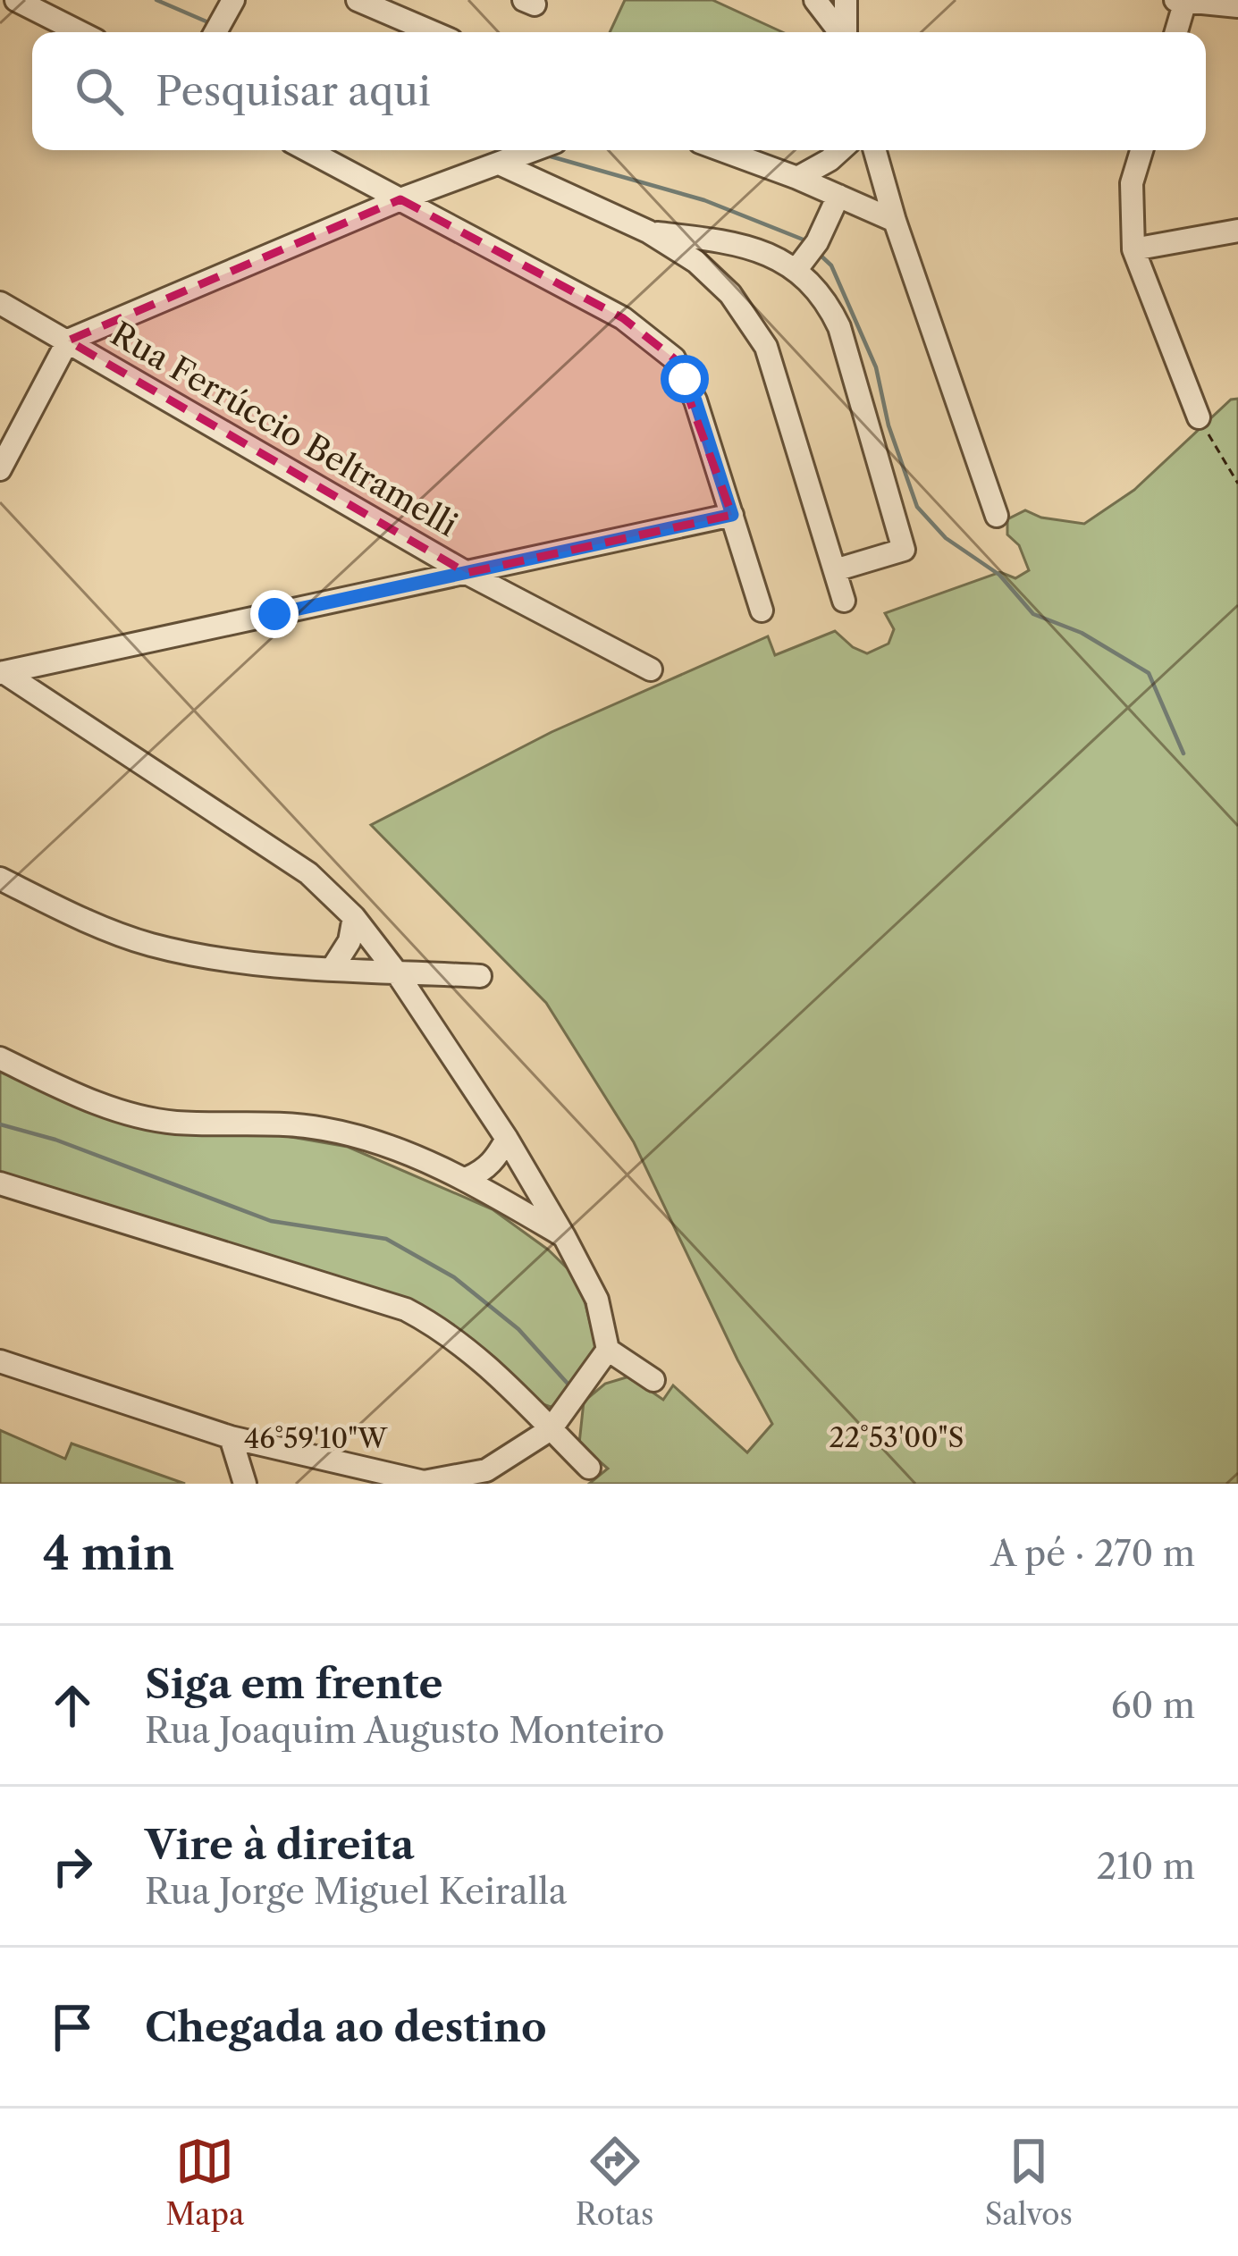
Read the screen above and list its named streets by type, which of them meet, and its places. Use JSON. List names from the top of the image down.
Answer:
{
  "streets": {
    "street": ["Rua Ferrúccio Beltramelli"]
  },
  "page": {
    "search": "Pesquisar aqui",
    "heading": ["4 min", "A pé · 270 m"],
    "list": [
      ["Siga em frente", "Rua Joaquim Augusto Monteiro", "60 m"],
      ["Vire à direita", "Rua Jorge Miguel Keiralla", "210 m"],
      "Chegada ao destino"
    ],
    "nav": ["Mapa", "Rotas", "Salvos"]
  },
  "coordinates": ["22°53'00\"S", "46°59'10\"W"]
}
